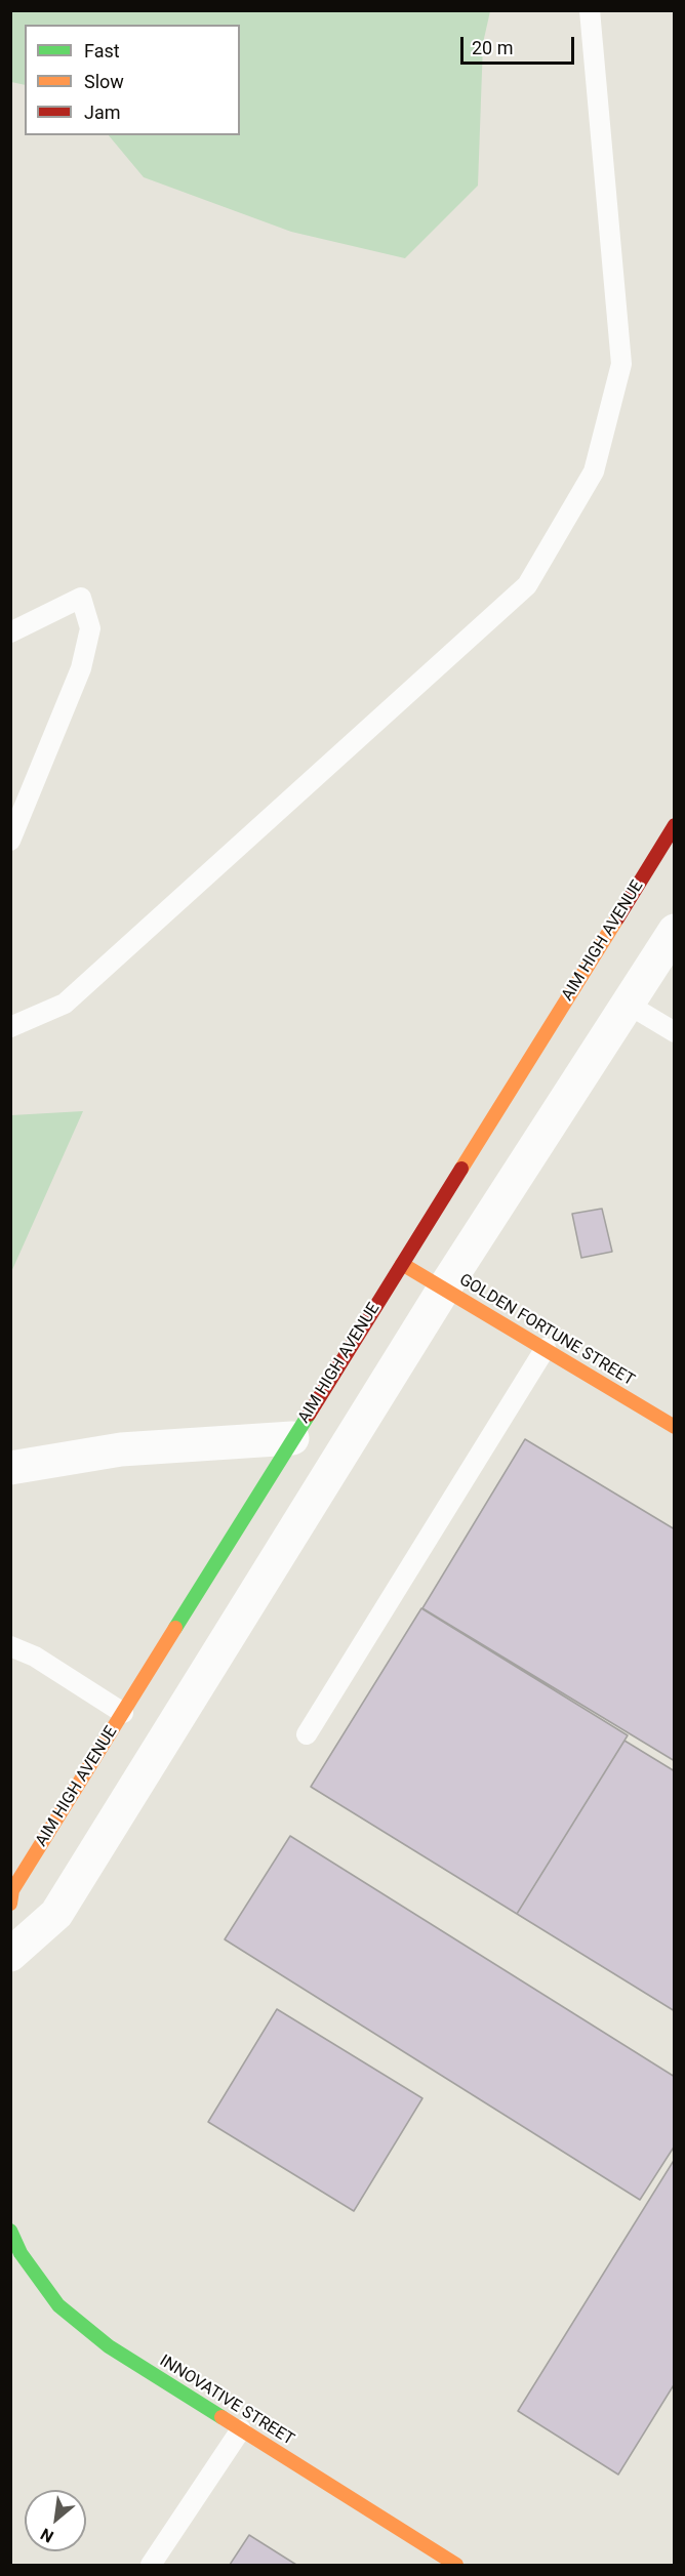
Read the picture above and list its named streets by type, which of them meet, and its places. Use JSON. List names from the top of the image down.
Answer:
{
  "streets": {
    "street": ["AIM HIGH AVENUE", "GOLDEN FORTUNE STREET", "INNOVATIVE STREET"]
  },
  "crossings": [
    ["AIM HIGH AVENUE", "GOLDEN FORTUNE STREET"]
  ],
  "legend": ["Fast", "Slow", "Jam"],
  "scale_bar": "20 m",
  "north": "bottom left"
}
